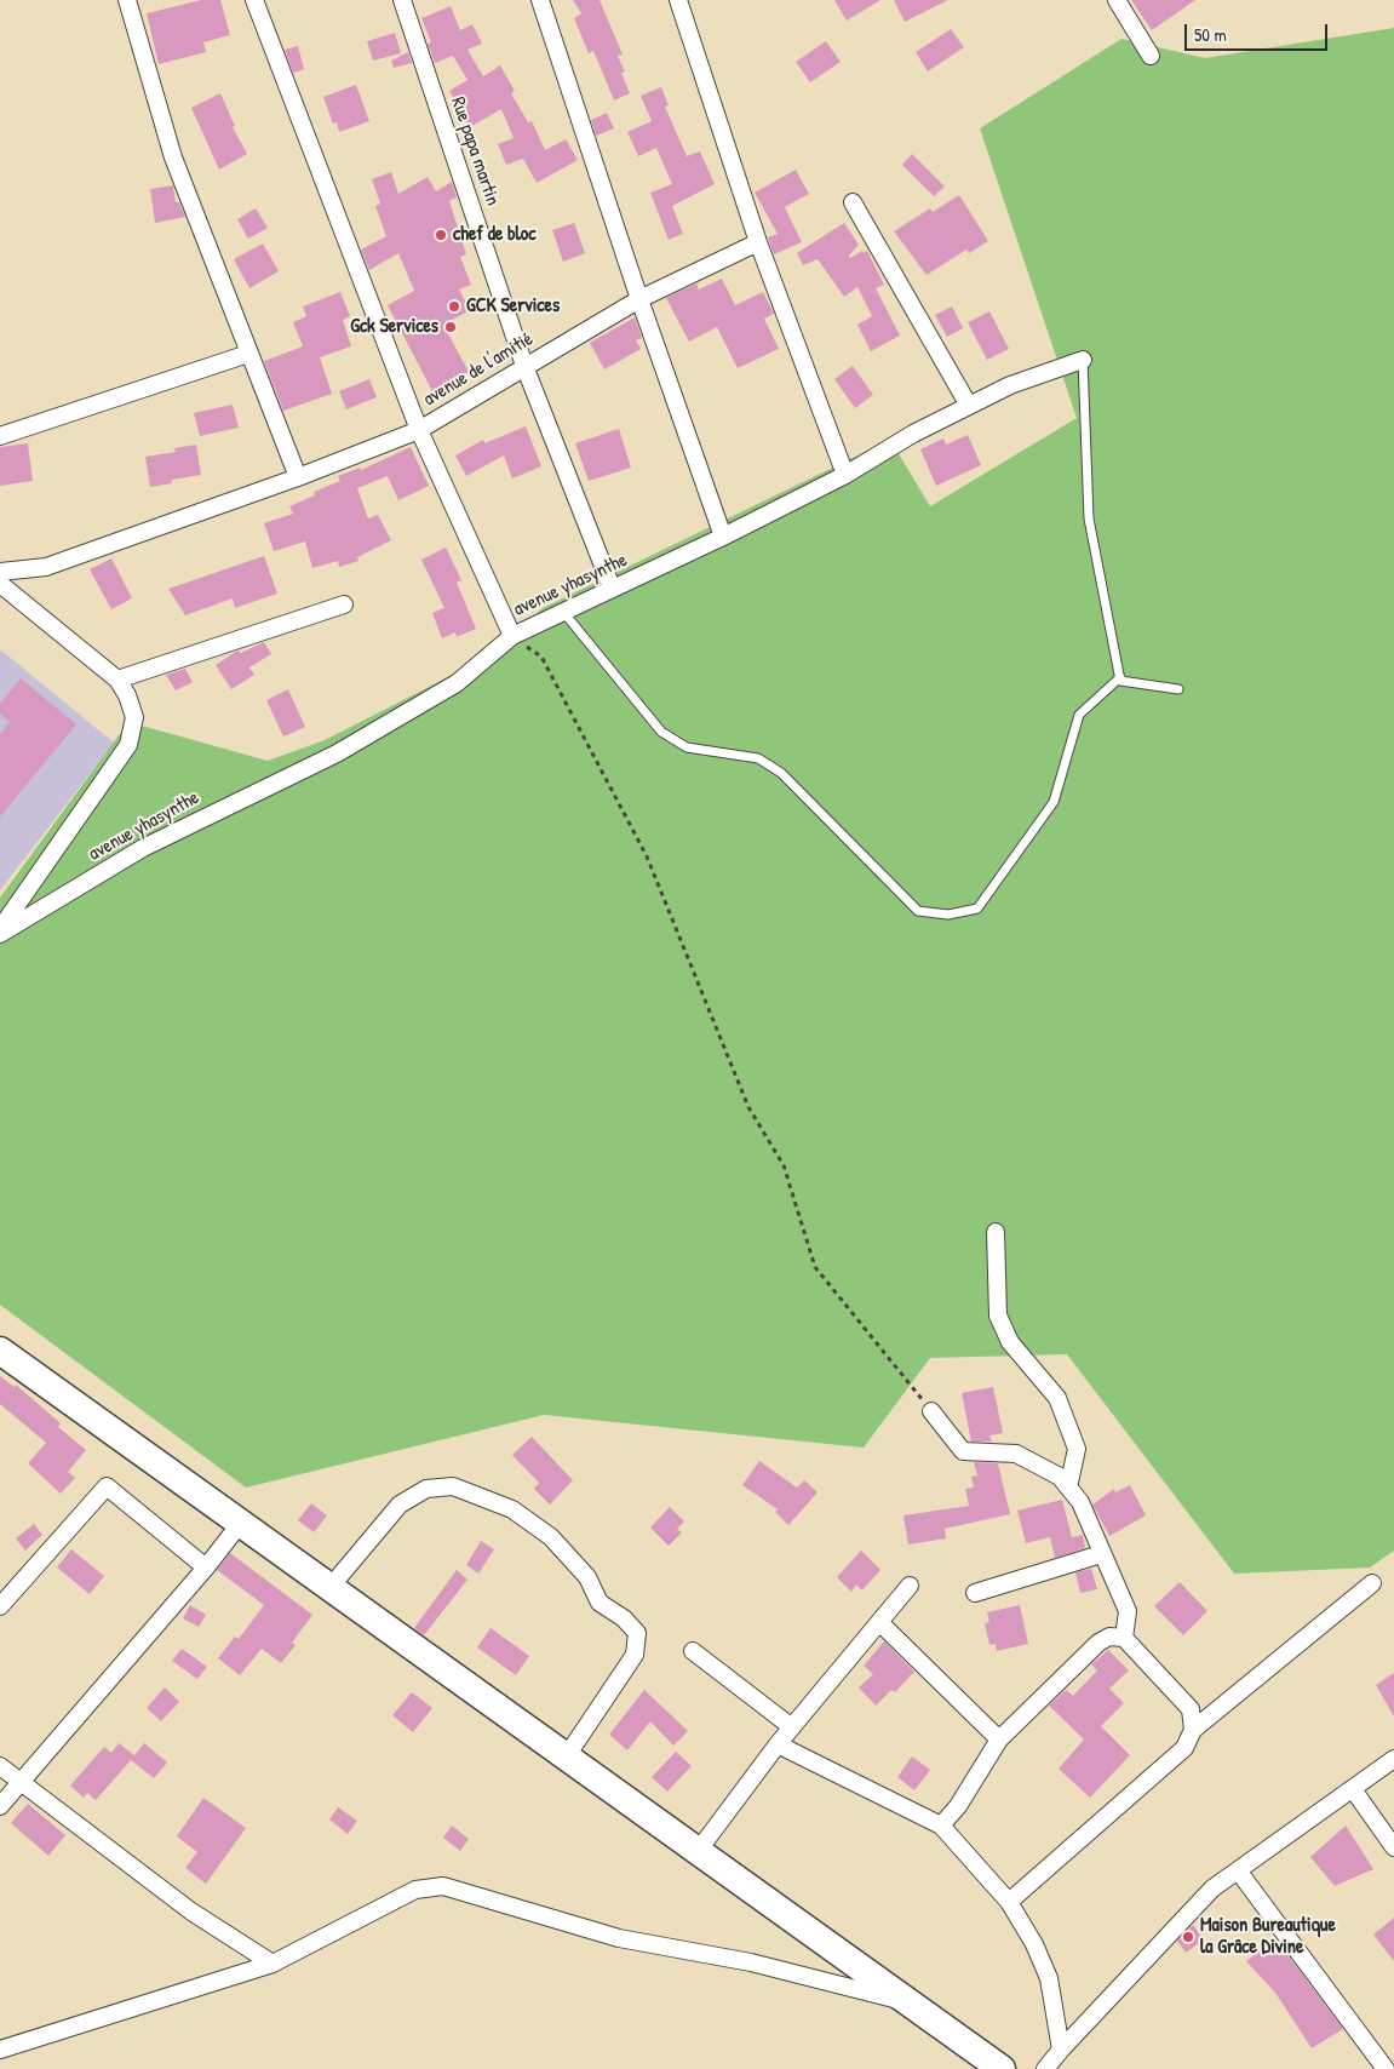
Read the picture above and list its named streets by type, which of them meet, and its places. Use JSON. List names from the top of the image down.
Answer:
{
  "streets": {
    "street": ["Rue papa martin", "avenue de l'amitié", "avenue yhasynthe"]
  },
  "crossings": [
    ["Rue papa martin", "avenue de l'amitié"],
    ["Rue papa martin", "avenue yhasynthe"]
  ],
  "places": [
    "chef de bloc",
    "GCK Services",
    "Gck Services",
    "Maison Bureautique la Grâce Divine"
  ],
  "scale_bar": "50 m"
}
